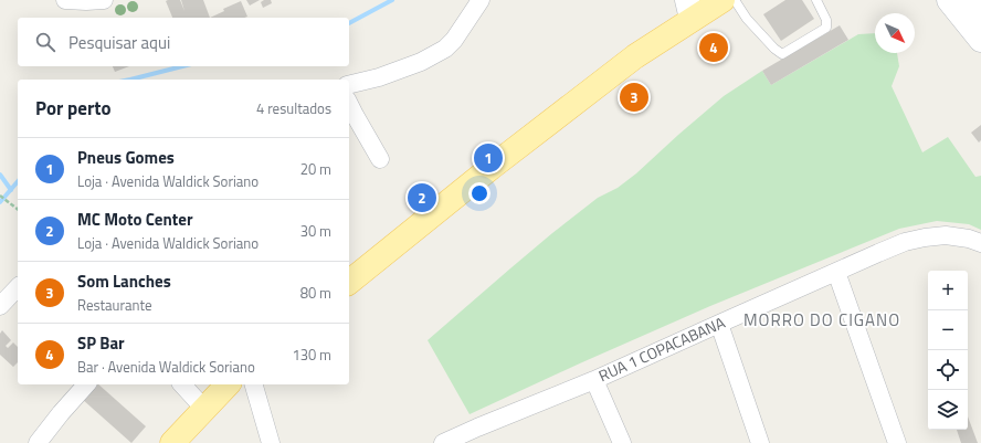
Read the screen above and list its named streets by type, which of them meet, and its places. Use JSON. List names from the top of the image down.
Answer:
{
  "streets": {
    "street": ["RUA 1 COPACABANA"]
  },
  "districts": ["MORRO DO CIGANO"],
  "north": "bottom right",
  "page": {
    "search": "Pesquisar aqui",
    "pins": [
      "4",
      "3",
      "1",
      "2"
    ],
    "heading": ["Por perto", "4 resultados"],
    "list": [
      {
        "mark": "1",
        "name": "Pneus Gomes",
        "note": "Loja · Avenida Waldick Soriano",
        "value": "20 m"
      },
      {
        "mark": "2",
        "name": "MC Moto Center",
        "note": "Loja · Avenida Waldick Soriano",
        "value": "30 m"
      },
      {
        "mark": "3",
        "name": "Som Lanches",
        "note": "Restaurante",
        "value": "80 m"
      },
      {
        "mark": "4",
        "name": "SP Bar",
        "note": "Bar · Avenida Waldick Soriano",
        "value": "130 m"
      }
    ],
    "map_buttons": ["+", "−"]
  }
}
